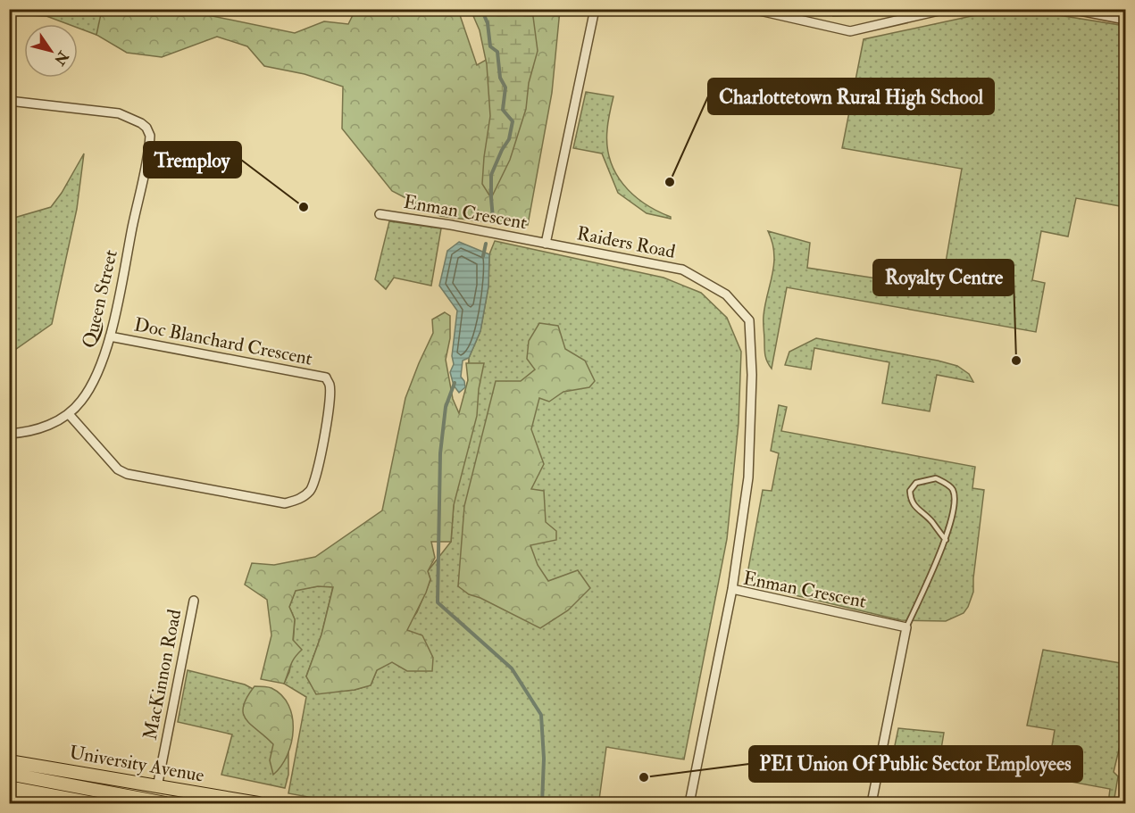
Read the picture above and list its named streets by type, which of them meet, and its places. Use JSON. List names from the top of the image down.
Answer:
{
  "streets": {
    "main road": ["University Avenue"],
    "street": [
      "Enman Crescent",
      "Raiders Road",
      "Queen Street",
      "Doc Blanchard Crescent",
      "MacKinnon Road"
    ]
  },
  "crossings": [
    ["Enman Crescent", "Raiders Road"],
    ["Queen Street", "Doc Blanchard Crescent"],
    ["MacKinnon Road", "University Avenue"]
  ],
  "places": [
    "Charlottetown Rural High School",
    "Tremploy",
    "Royalty Centre",
    "PEI Union Of Public Sector Employees"
  ],
  "north": "bottom right"
}
